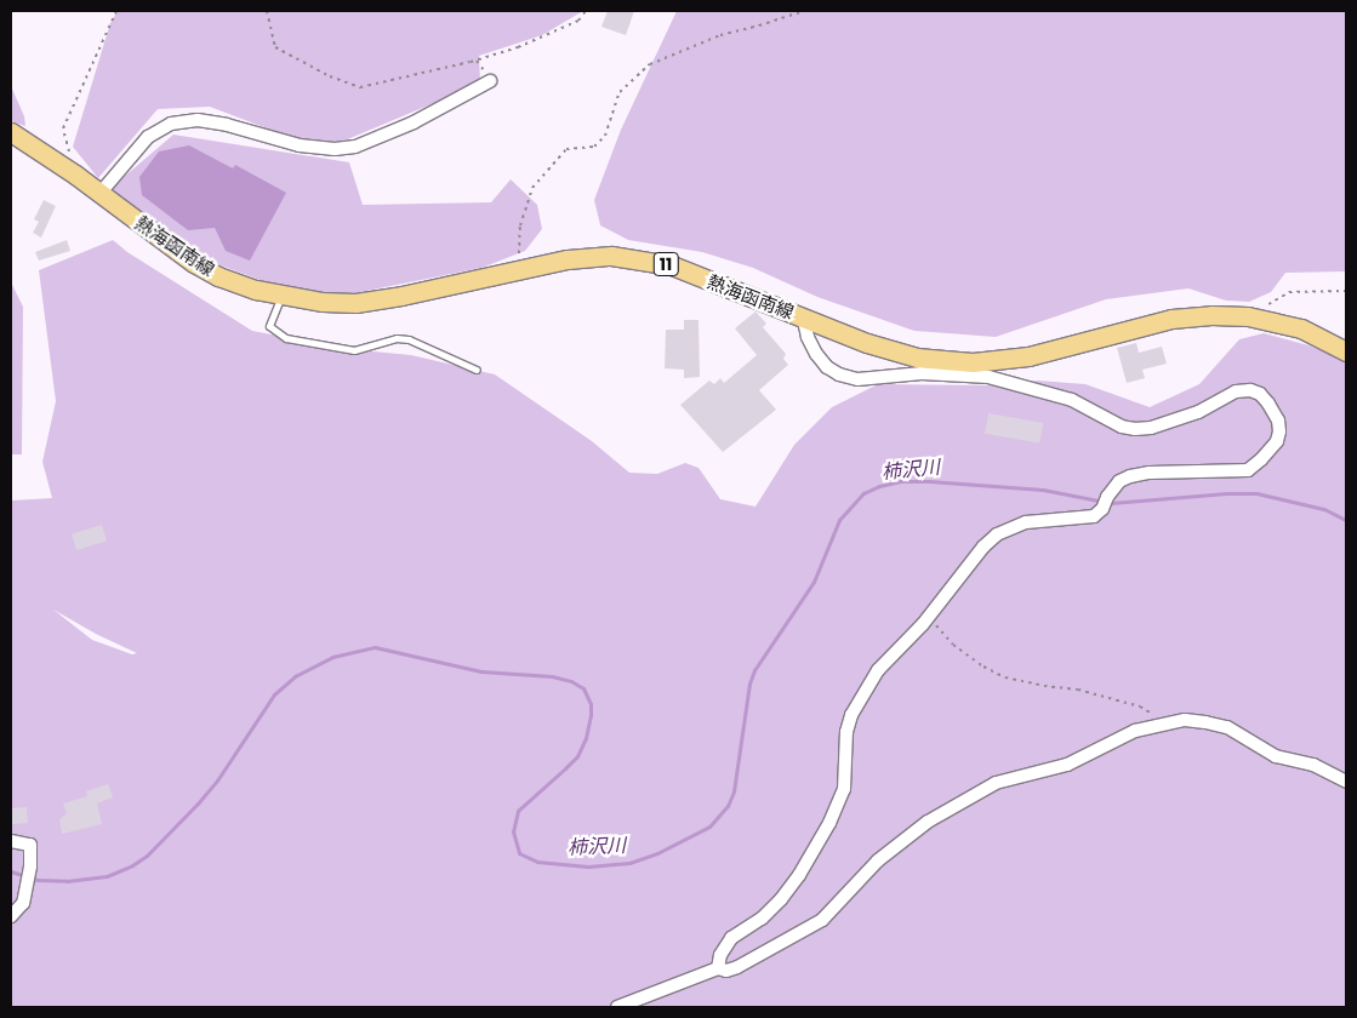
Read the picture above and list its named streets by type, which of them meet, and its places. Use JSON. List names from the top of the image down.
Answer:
{
  "streets": {
    "main road": ["熱海函南線", "11"]
  },
  "water": ["柿沢川"]
}
